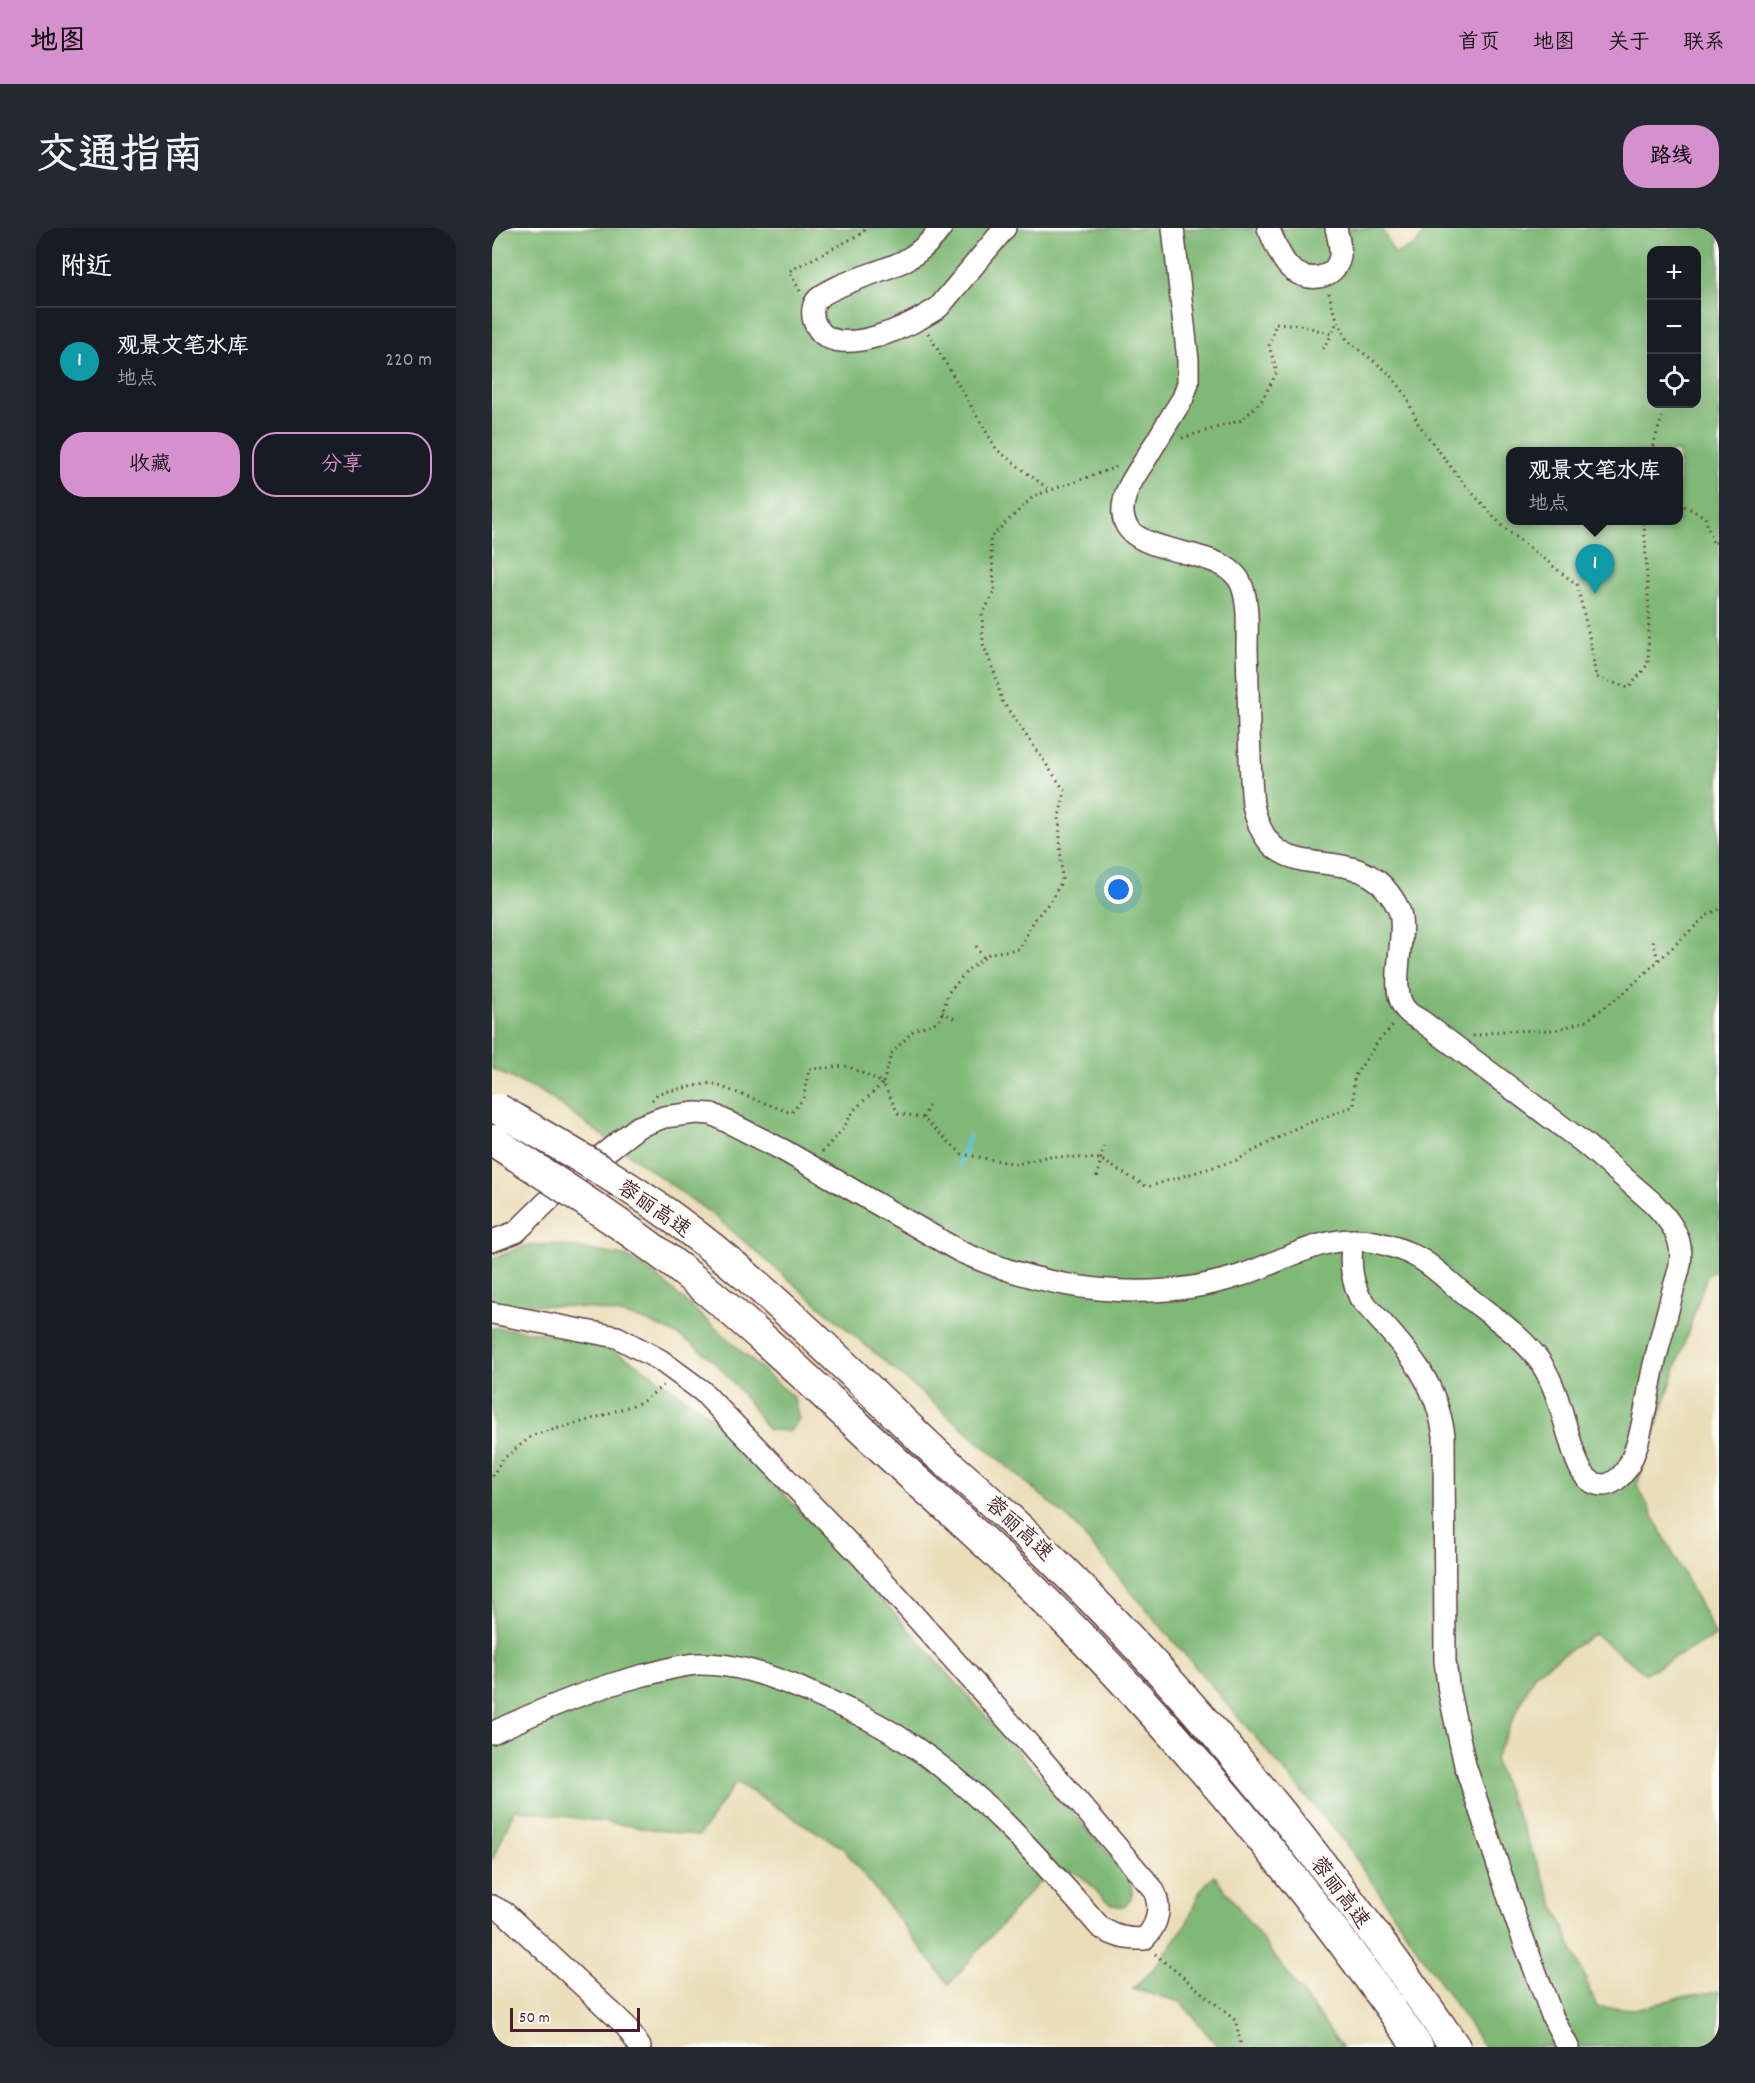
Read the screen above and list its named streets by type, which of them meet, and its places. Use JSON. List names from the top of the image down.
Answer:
{
  "streets": {
    "highway": ["蓉丽高速"]
  },
  "scale_bar": "50 m",
  "page": {
    "header": "地图",
    "nav": [
      "首页",
      "地图",
      "关于",
      "联系"
    ],
    "title": "交通指南",
    "buttons": [
      "路线",
      ["收藏", "分享"]
    ],
    "heading": "附近",
    "map_buttons": ["+", "−"],
    "list": [
      {
        "mark": "1",
        "name": "观景文笔水库",
        "note": "地点",
        "value": "220 m"
      }
    ],
    "popup": ["观景文笔水库", "地点"],
    "pins": "1",
    "scale": "50 m"
  }
}
